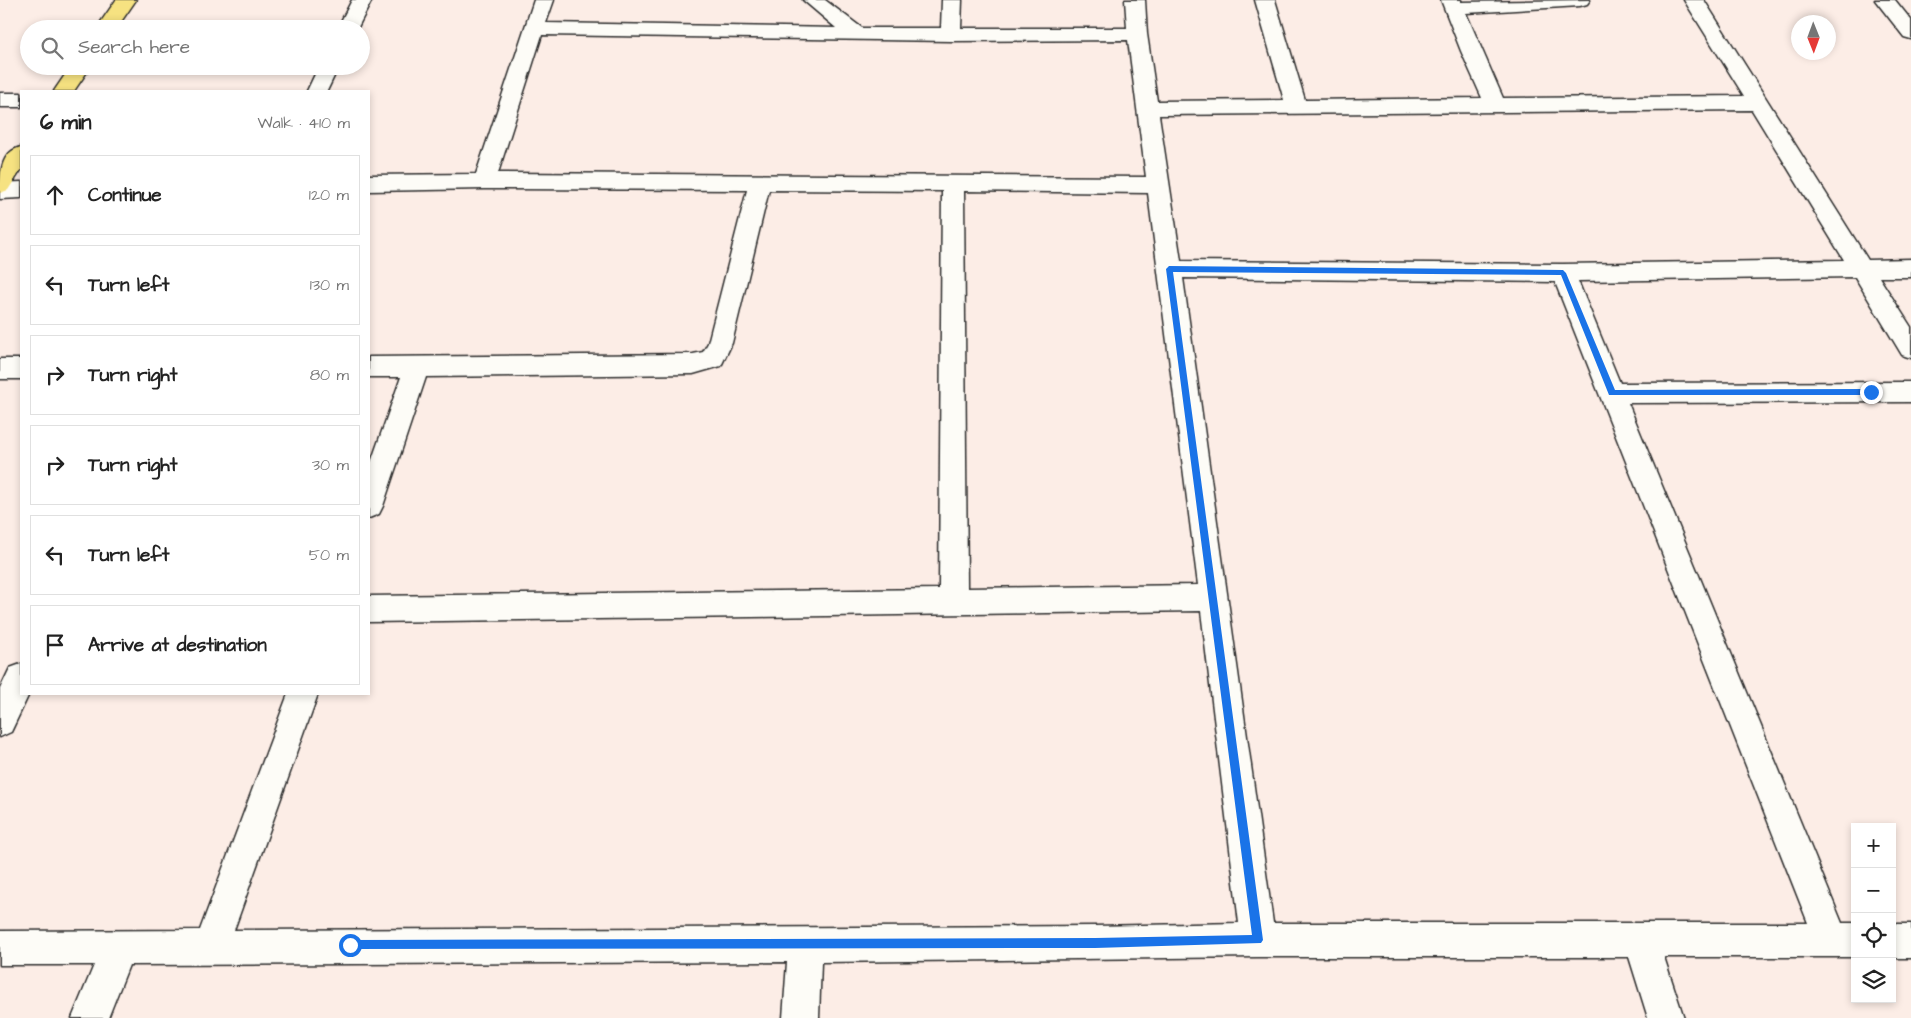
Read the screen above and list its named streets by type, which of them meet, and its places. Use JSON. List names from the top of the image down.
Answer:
{
  "north": "bottom",
  "page": {
    "search": "Search here",
    "heading": ["6 min", "Walk · 410 m"],
    "list": [
      ["Continue", "120 m"],
      ["Turn left", "130 m"],
      ["Turn right", "80 m"],
      ["Turn right", "30 m"],
      ["Turn left", "50 m"],
      "Arrive at destination"
    ],
    "map_buttons": ["+", "−"]
  }
}
